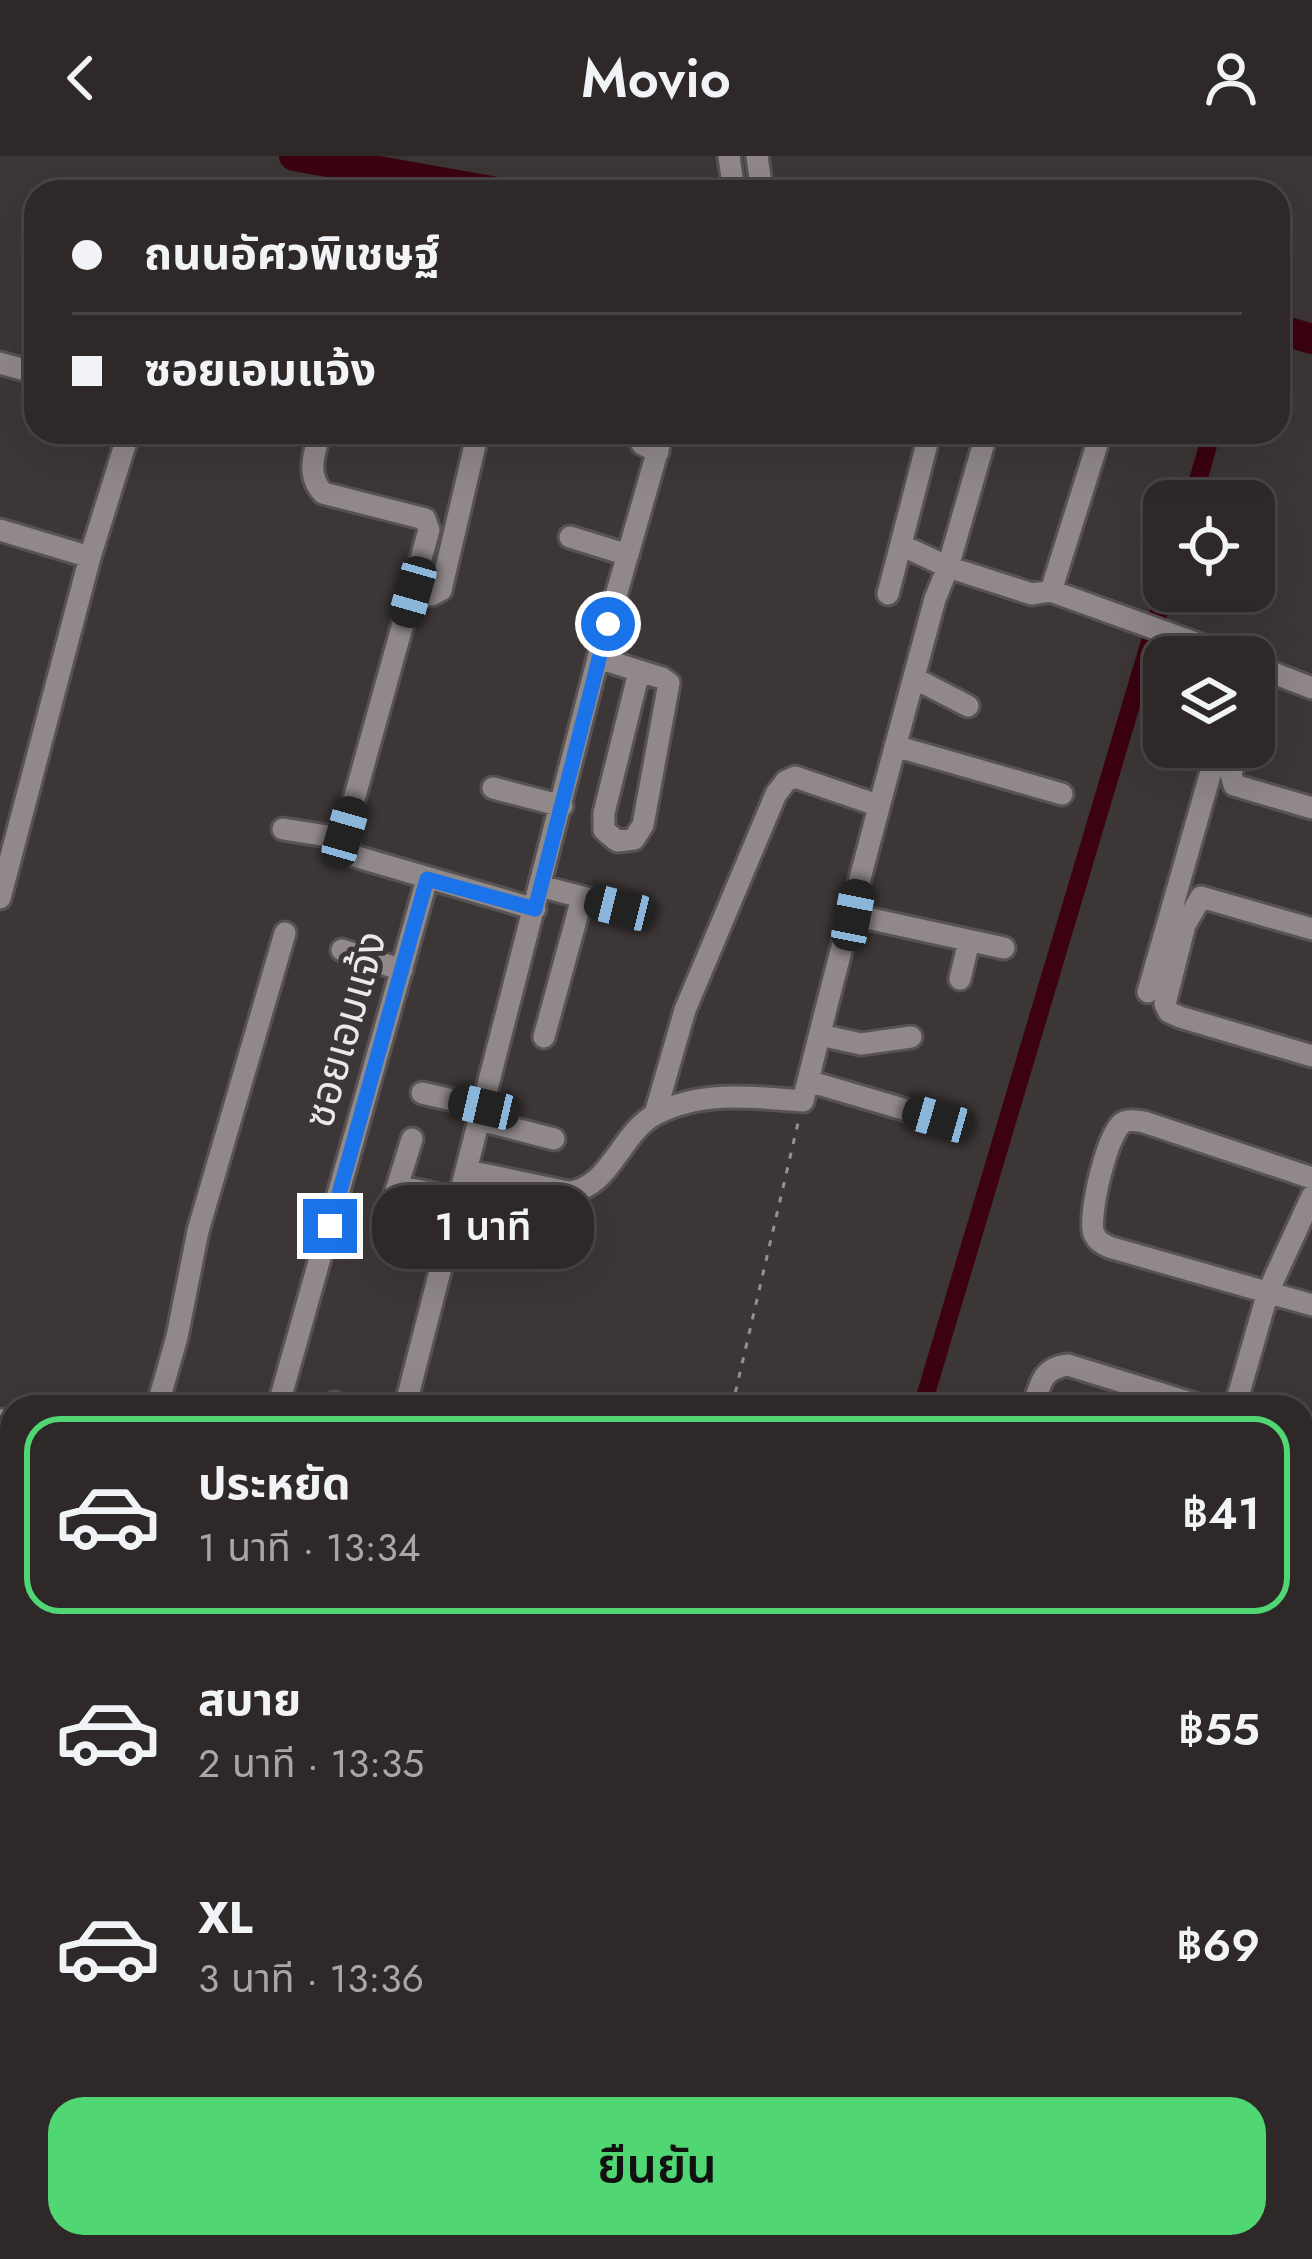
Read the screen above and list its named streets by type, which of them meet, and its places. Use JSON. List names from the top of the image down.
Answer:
{
  "streets": {
    "street": ["ซอยเอมแจ้ง"]
  },
  "page": {
    "header": "Movio",
    "banner": ["ถนนอัศวพิเชษฐ์", "ซอยเอมแจ้ง"],
    "bubble": "1 นาที",
    "list": [
      {
        "name": "ประหยัด",
        "note": "1 นาที · 13:34",
        "value": "฿41"
      },
      {
        "name": "สบาย",
        "note": "2 นาที · 13:35",
        "value": "฿55"
      },
      {
        "name": "XL",
        "note": "3 นาที · 13:36",
        "value": "฿69"
      }
    ],
    "buttons": "ยืนยัน"
  }
}
